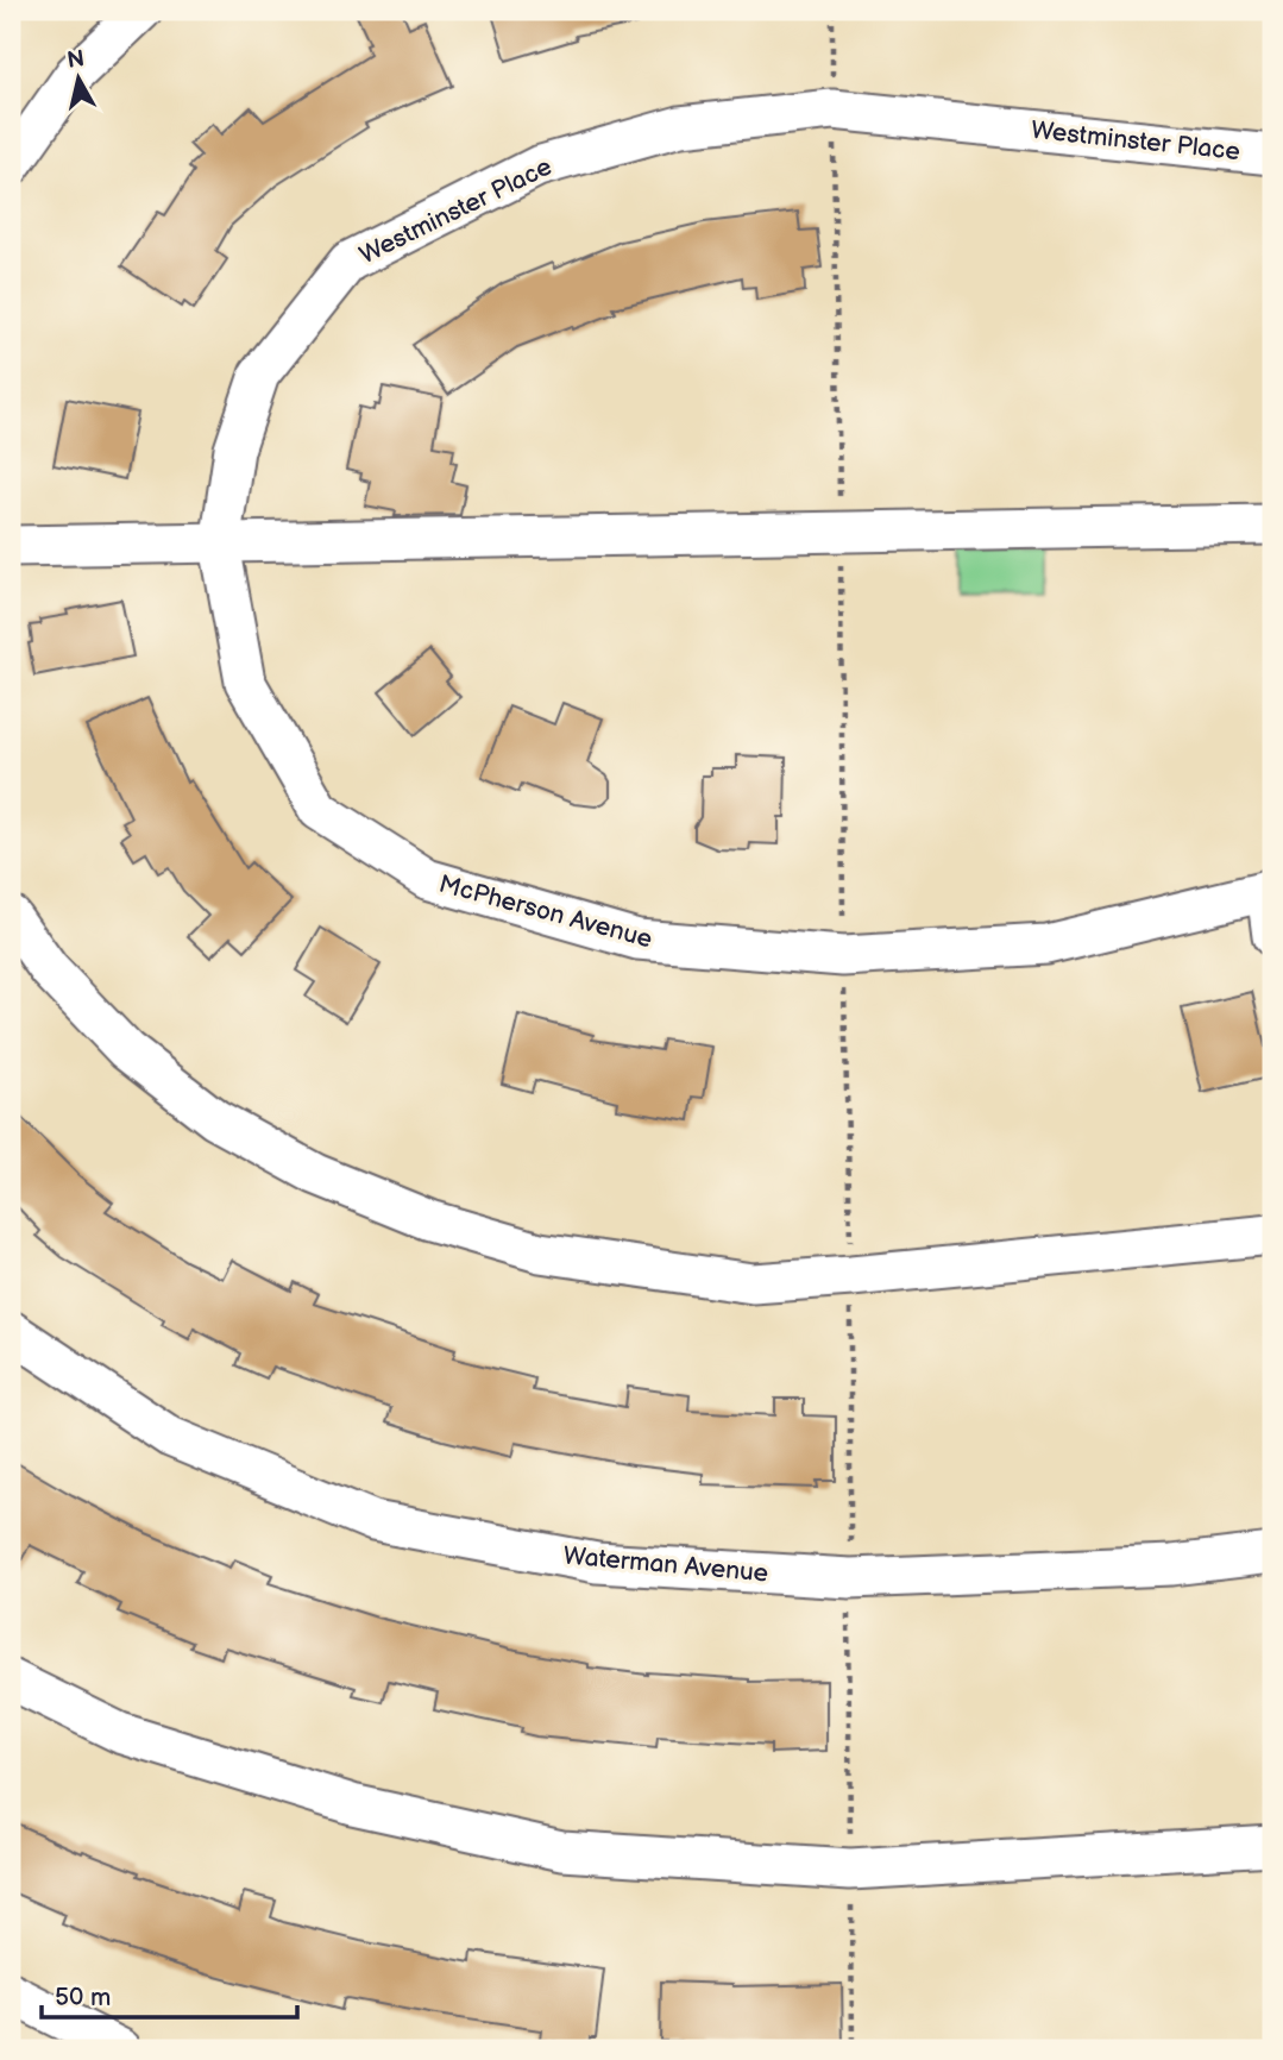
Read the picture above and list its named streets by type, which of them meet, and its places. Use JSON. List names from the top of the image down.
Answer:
{
  "streets": {
    "street": ["Westminster Place", "McPherson Avenue", "Waterman Avenue"]
  },
  "crossings": [
    ["Westminster Place", "McPherson Avenue"]
  ],
  "scale_bar": "50 m",
  "north": "top"
}
